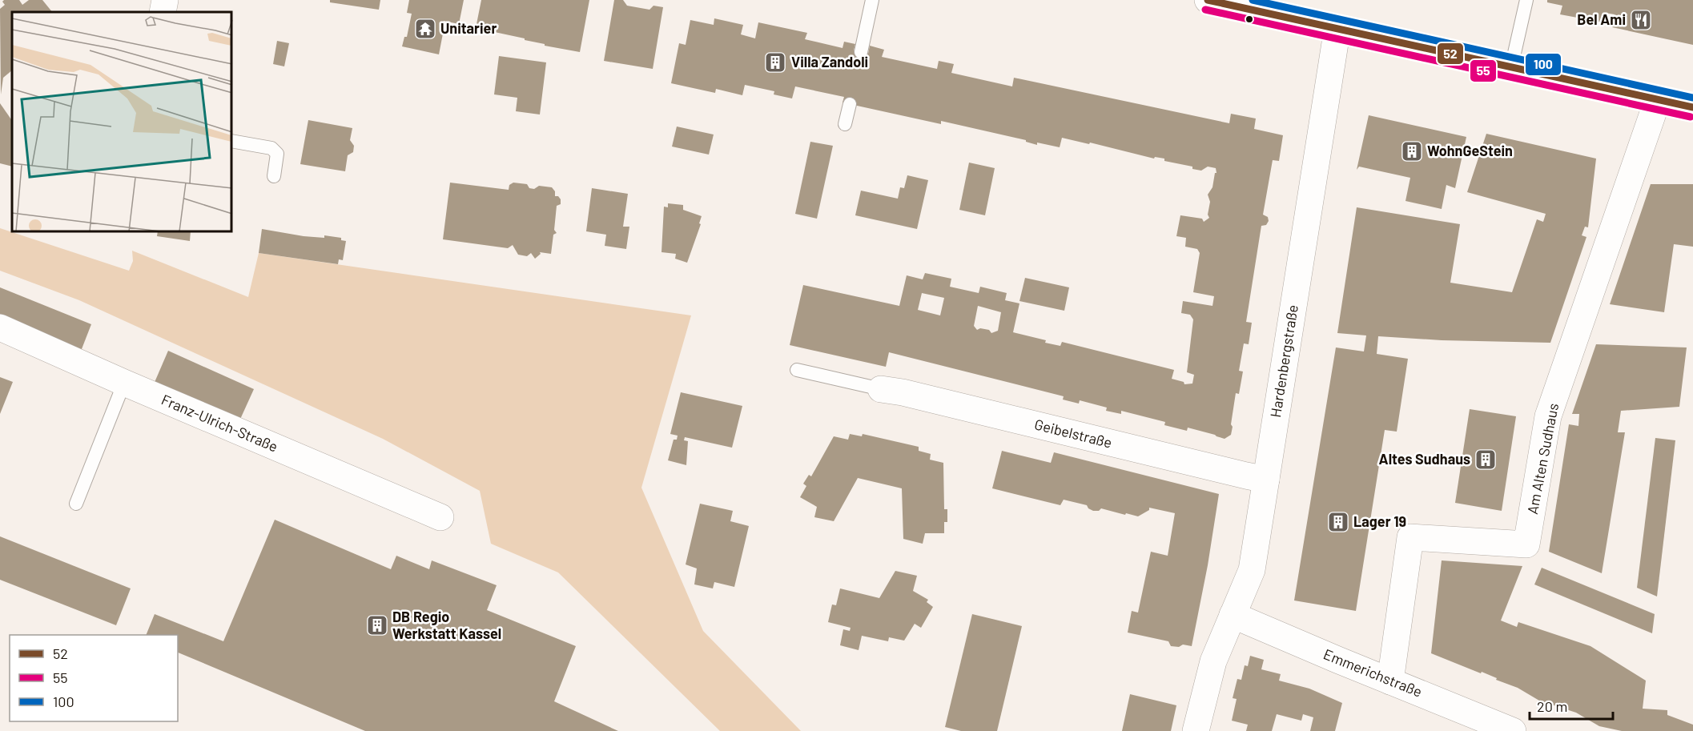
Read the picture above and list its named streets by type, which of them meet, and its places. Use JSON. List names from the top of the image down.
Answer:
{
  "streets": {
    "street": [
      "Hardenbergstraße",
      "Franz-Ulrich-Straße",
      "Geibelstraße",
      "Am Alten Sudhaus",
      "Emmerichstraße"
    ]
  },
  "crossings": [
    ["Hardenbergstraße", "Geibelstraße"],
    ["Hardenbergstraße", "Emmerichstraße"],
    ["Am Alten Sudhaus", "Emmerichstraße"]
  ],
  "places": {
    "restaurant": ["Bel Ami"],
    "temple": ["Unitarier"],
    "building": [
      "Villa Zandoli",
      "WohnGeStein",
      "Altes Sudhaus",
      "Lager 19",
      "DB Regio Werkstatt Kassel"
    ]
  },
  "lines": ["transit line 52", "transit line 100", "transit line 55"],
  "legend": ["52", "55", "100"],
  "scale_bar": "20 m"
}
